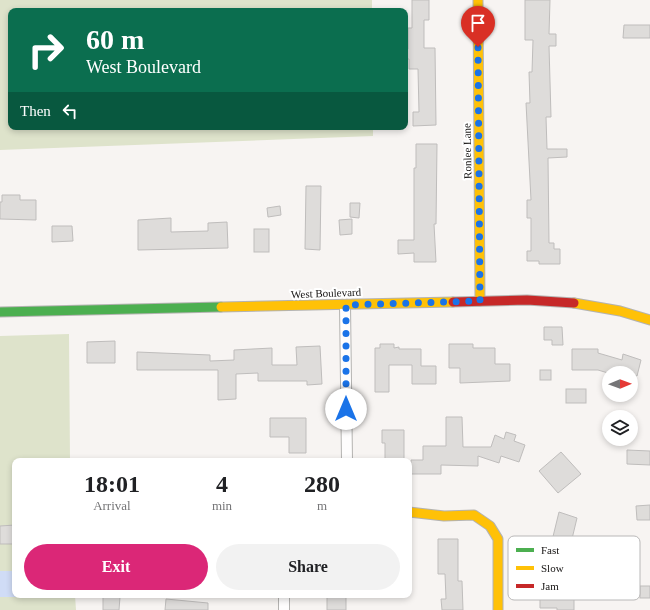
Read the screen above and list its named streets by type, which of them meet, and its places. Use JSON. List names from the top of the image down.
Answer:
{
  "streets": {
    "street": ["Ronlee Lane", "West Boulevard"]
  },
  "crossings": [
    ["Ronlee Lane", "West Boulevard"]
  ],
  "legend": ["Fast", "Slow", "Jam"],
  "north": "right",
  "page": {
    "turn": ["60 m", "West Boulevard"],
    "then": "Then",
    "eta": [
      "18:01",
      "Arrival",
      "4",
      "min",
      "280",
      "m"
    ],
    "buttons": ["Exit", "Share"]
  }
}
